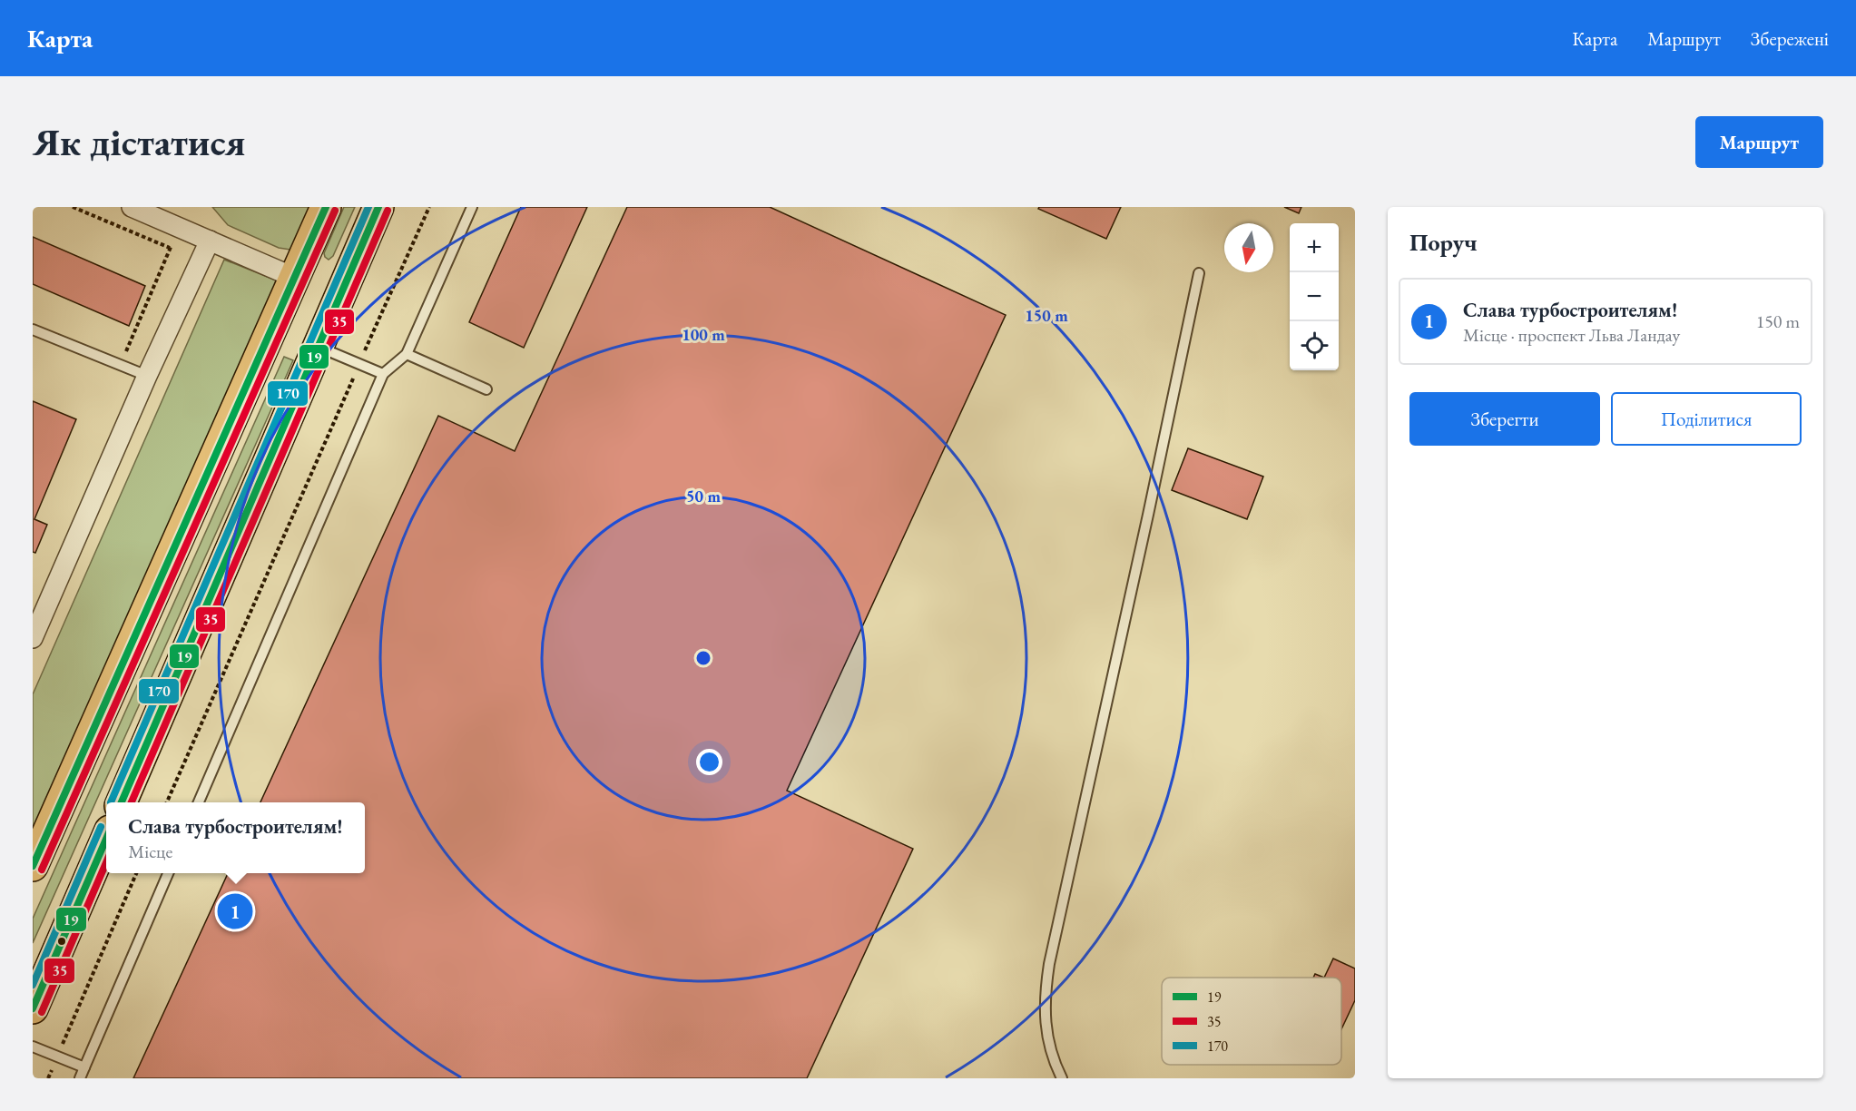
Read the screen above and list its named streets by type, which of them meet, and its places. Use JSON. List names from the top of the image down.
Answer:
{
  "lines": ["transit line 19", "transit line 170", "transit line 35"],
  "legend": ["19", "35", "170"],
  "north": "bottom",
  "page": {
    "header": "Карта",
    "nav": ["Карта", "Маршрут", "Збережені"],
    "buttons": [
      "Маршрут",
      ["Зберегти", "Поділитися"]
    ],
    "title": "Як дістатися",
    "heading": "Поруч",
    "map_buttons": ["+", "−"],
    "list": [
      {
        "mark": "1",
        "name": "Слава турбостроителям!",
        "note": "Місце · проспект Льва Ландау",
        "value": "150 m"
      }
    ],
    "popup": ["Слава турбостроителям!", "Місце"],
    "pins": "1"
  },
  "rings": ["150 m", "100 m", "50 m"]
}
